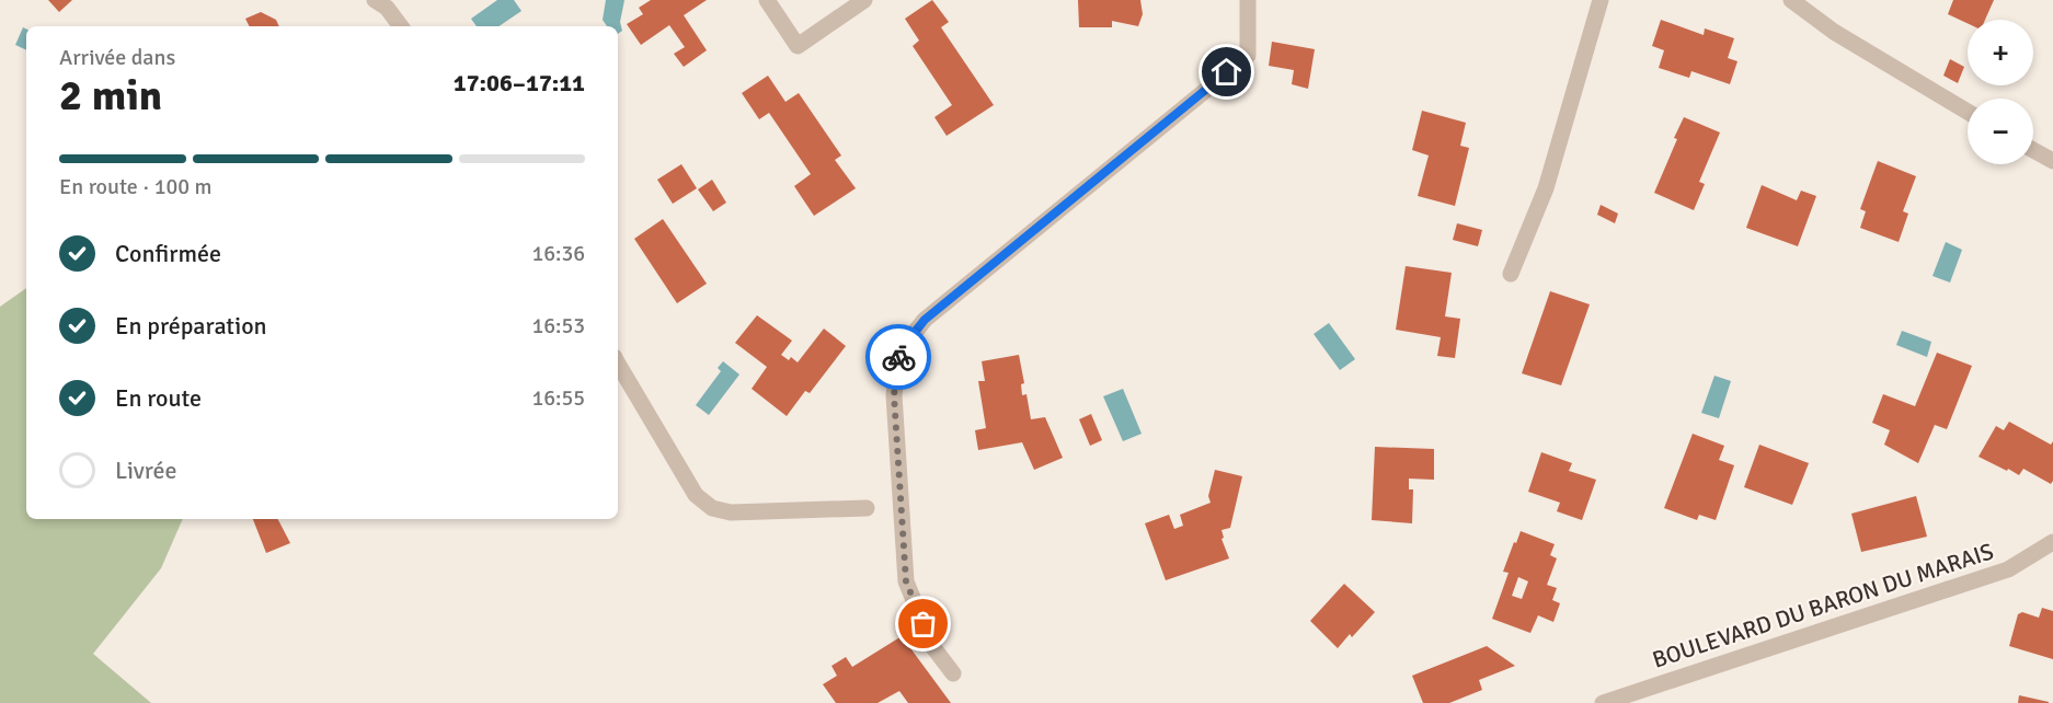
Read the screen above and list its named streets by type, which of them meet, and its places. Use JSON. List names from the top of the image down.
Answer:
{
  "streets": {
    "street": ["BOULEVARD DU BARON DU MARAIS"]
  },
  "page": {
    "map_buttons": ["+", "−"],
    "heading": ["2 min", "Arrivée dans", "17:06–17:11"],
    "bar": "En route · 100 m",
    "list": [
      ["Confirmée", "16:36"],
      ["En préparation", "16:53"],
      ["En route", "16:55"],
      "Livrée"
    ]
  }
}
